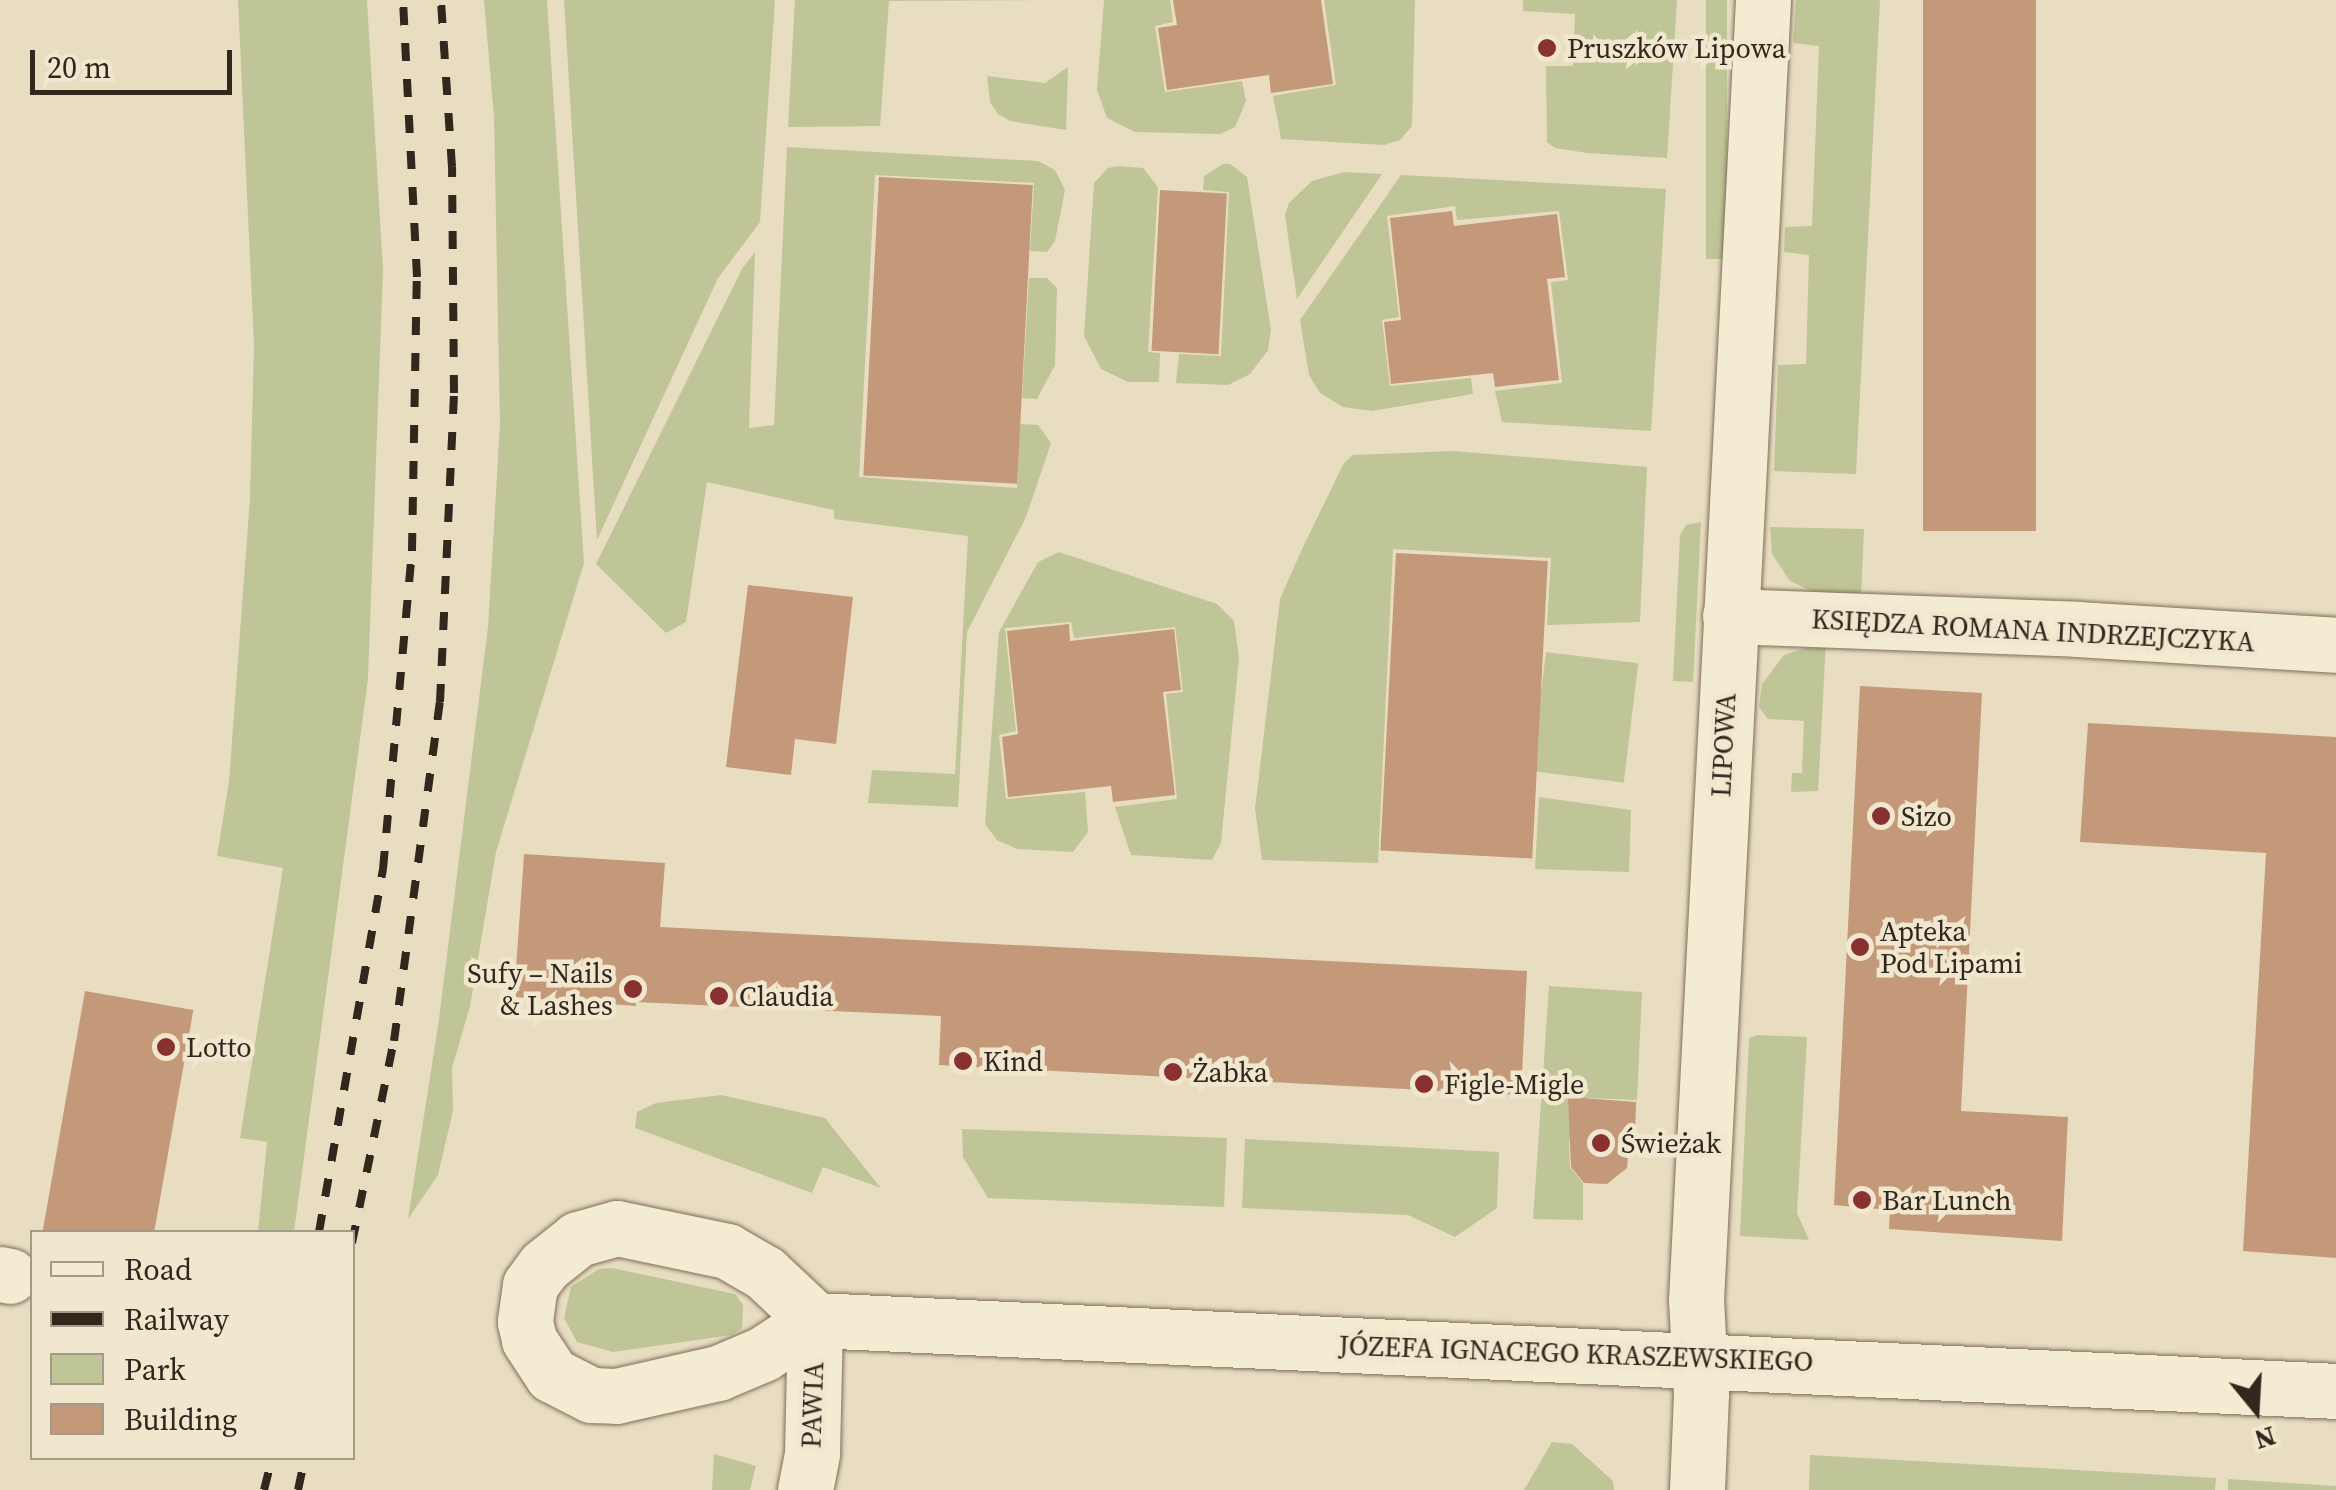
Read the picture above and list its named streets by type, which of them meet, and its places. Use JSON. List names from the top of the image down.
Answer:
{
  "streets": {
    "street": [
      "KSIĘDZA ROMANA INDRZEJCZYKA",
      "LIPOWA",
      "JÓZEFA IGNACEGO KRASZEWSKIEGO",
      "PAWIA"
    ]
  },
  "crossings": [
    ["KSIĘDZA ROMANA INDRZEJCZYKA", "LIPOWA"],
    ["LIPOWA", "JÓZEFA IGNACEGO KRASZEWSKIEGO"],
    ["JÓZEFA IGNACEGO KRASZEWSKIEGO", "PAWIA"]
  ],
  "places": [
    "Pruszków Lipowa",
    "Sizo",
    "Apteka Pod Lipami",
    "Sufy – Nails & Lashes",
    "Claudia",
    "Lotto",
    "Kind",
    "Żabka",
    "Figle-Migle",
    "Świeżak",
    "Bar Lunch"
  ],
  "legend": [
    "Road",
    "Railway",
    "Park",
    "Building"
  ],
  "scale_bar": "20 m",
  "north": "bottom"
}
